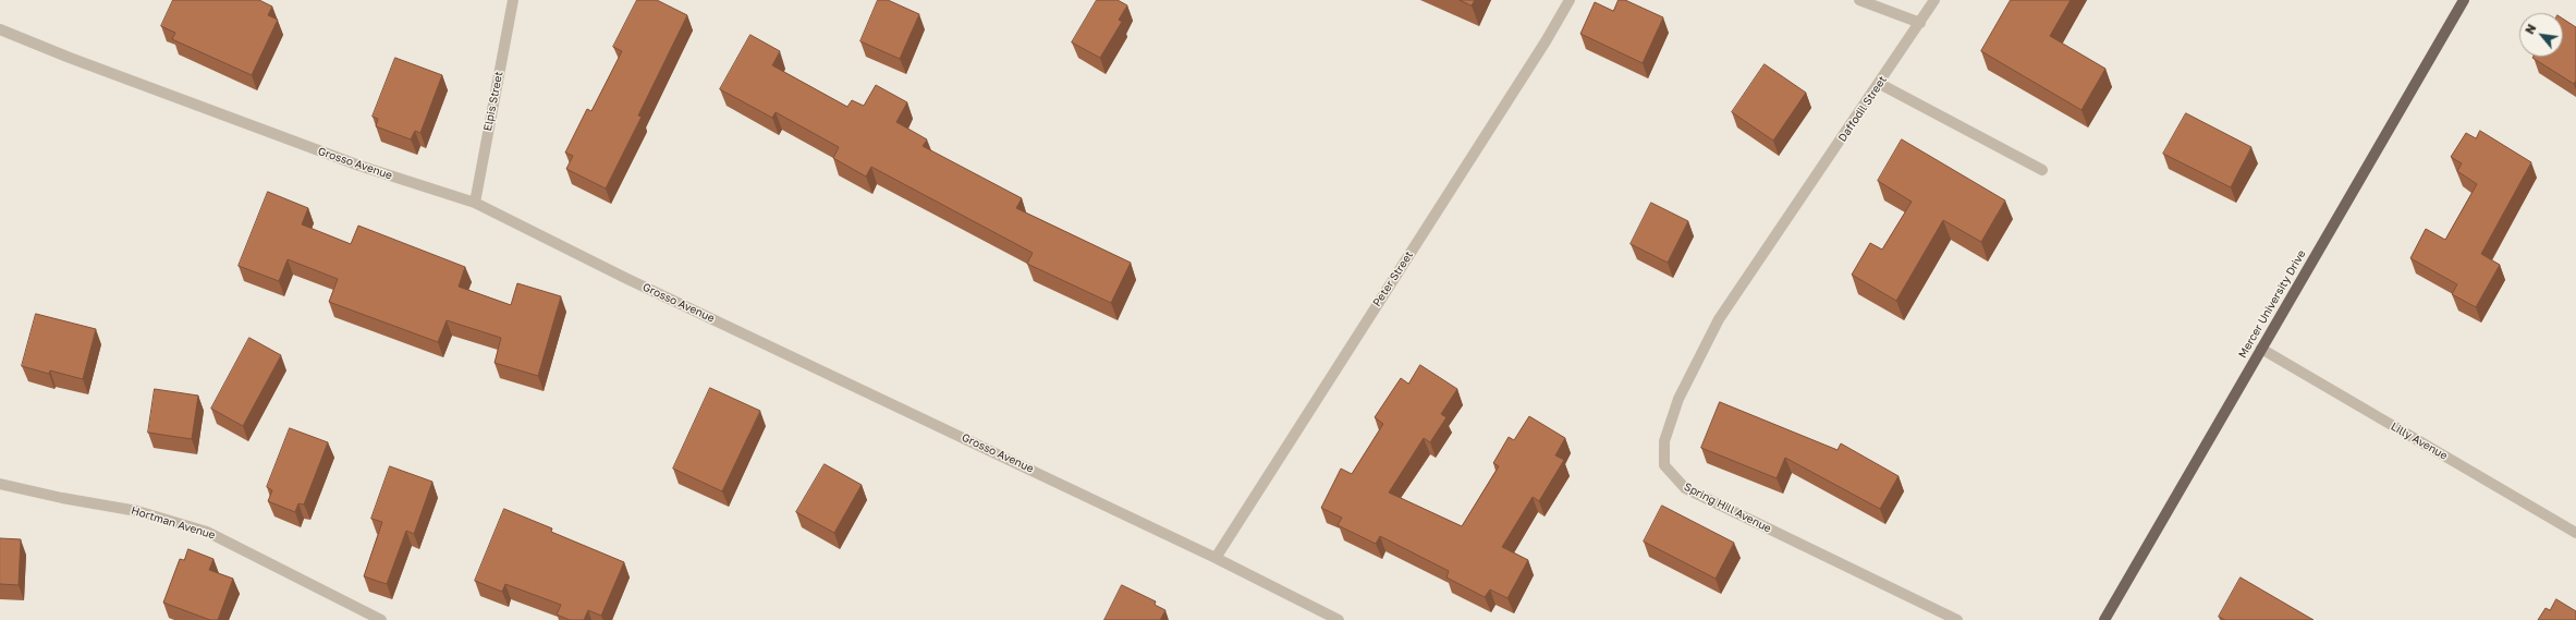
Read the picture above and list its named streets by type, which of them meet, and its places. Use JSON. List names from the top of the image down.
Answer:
{
  "streets": {
    "main road": ["Mercer University Drive"],
    "street": [
      "Elpis Street",
      "Daffodil Street",
      "Grosso Avenue",
      "Peter Street",
      "Lilly Avenue",
      "Spring Hill Avenue",
      "Hortman Avenue"
    ]
  },
  "crossings": [
    ["Elpis Street", "Grosso Avenue"],
    ["Daffodil Street", "Spring Hill Avenue"],
    ["Grosso Avenue", "Peter Street"],
    ["Mercer University Drive", "Lilly Avenue"]
  ],
  "north": "top left"
}
